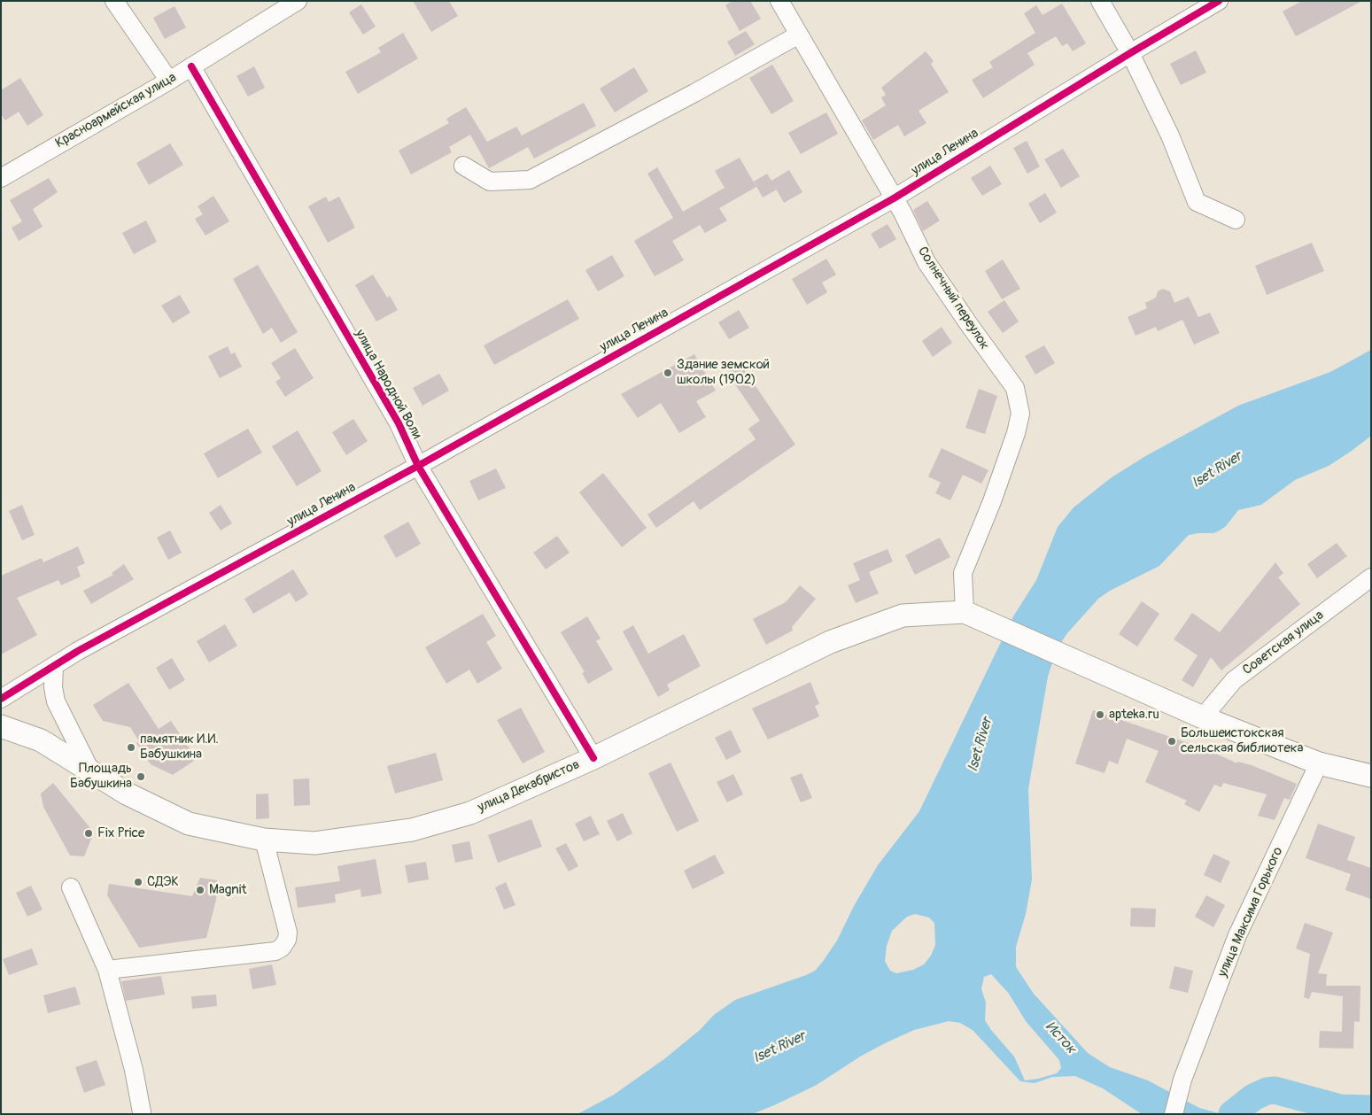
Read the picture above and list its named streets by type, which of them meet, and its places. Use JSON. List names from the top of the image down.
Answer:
{
  "streets": {
    "main road": ["улица Декабристов"],
    "street": [
      "Красноармейская улица",
      "улица Ленина",
      "Солнечный переулок",
      "улица Народной Воли",
      "Советская улица",
      "улица Максима Горького"
    ]
  },
  "crossings": [
    ["Красноармейская улица", "улица Народной Воли"],
    ["улица Ленина", "Солнечный переулок"],
    ["улица Ленина", "улица Народной Воли"],
    ["Солнечный переулок", "улица Декабристов"],
    ["улица Народной Воли", "улица Декабристов"]
  ],
  "water": ["Iset River", "Исток"],
  "places": [
    "Здание земской школы (1902)",
    "apteka.ru",
    "Большеистокская сельская библиотека",
    "памятник И.И. Бабушкина",
    "Площадь Бабушкина",
    "Fix Price",
    "СДЭК",
    "Magnit"
  ]
}
